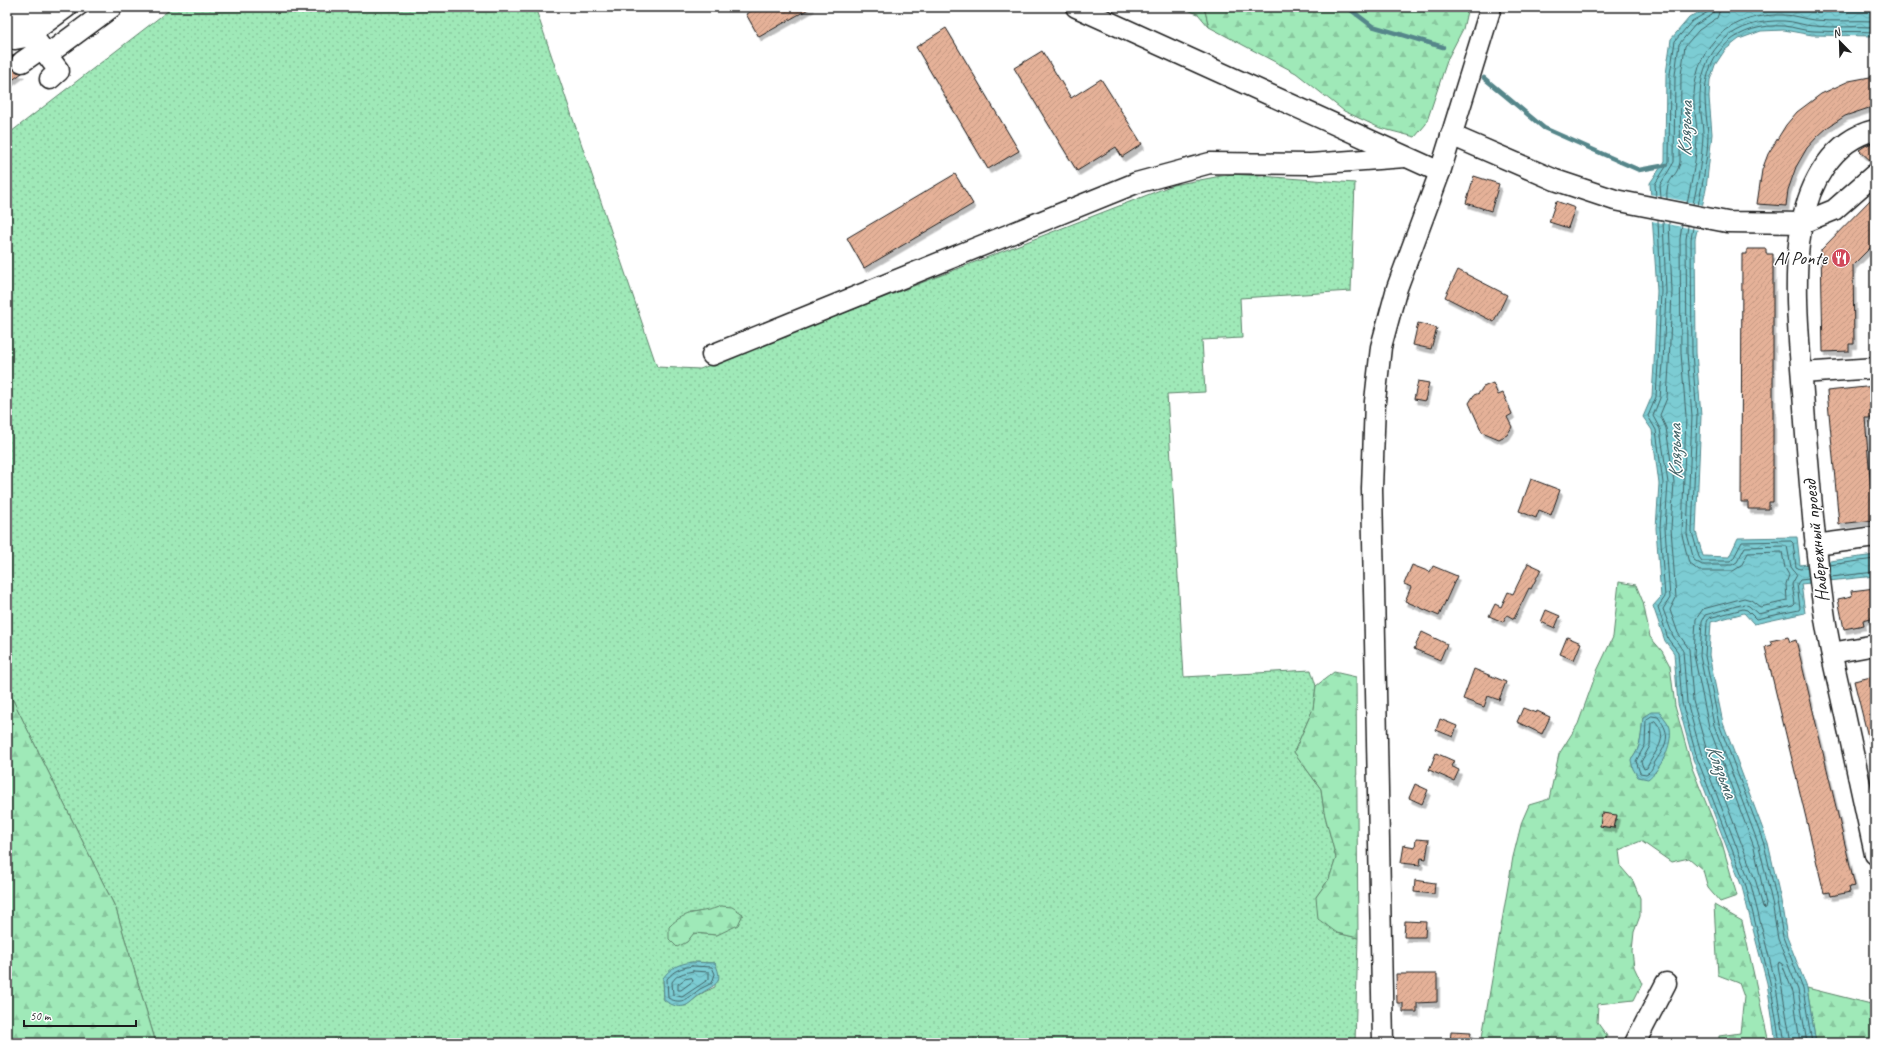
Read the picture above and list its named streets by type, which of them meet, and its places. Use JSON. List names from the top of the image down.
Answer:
{
  "streets": {
    "street": ["Набережный проезд"]
  },
  "water": ["Клязьма"],
  "places": {
    "restaurant": ["Al Ponte"]
  },
  "scale_bar": "50 m",
  "north": "top left"
}
